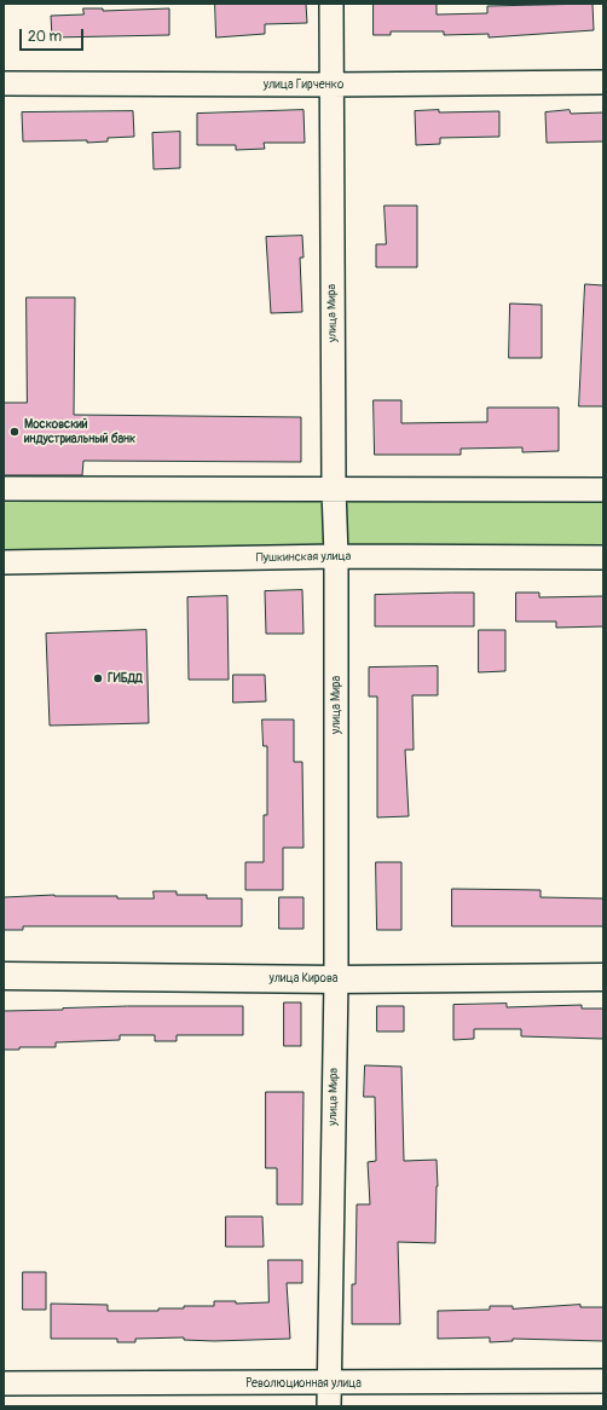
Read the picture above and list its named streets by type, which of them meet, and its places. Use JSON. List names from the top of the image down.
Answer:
{
  "streets": {
    "street": [
      "улица Гирченко",
      "улица Мира",
      "Пушкинская улица",
      "улица Кирова",
      "Революционная улица"
    ]
  },
  "crossings": [
    ["улица Гирченко", "улица Мира"],
    ["улица Мира", "Пушкинская улица"],
    ["улица Мира", "улица Кирова"],
    ["улица Мира", "Революционная улица"]
  ],
  "places": ["Московский индустриальный банк", "ГИБДД"],
  "scale_bar": "20 m"
}
